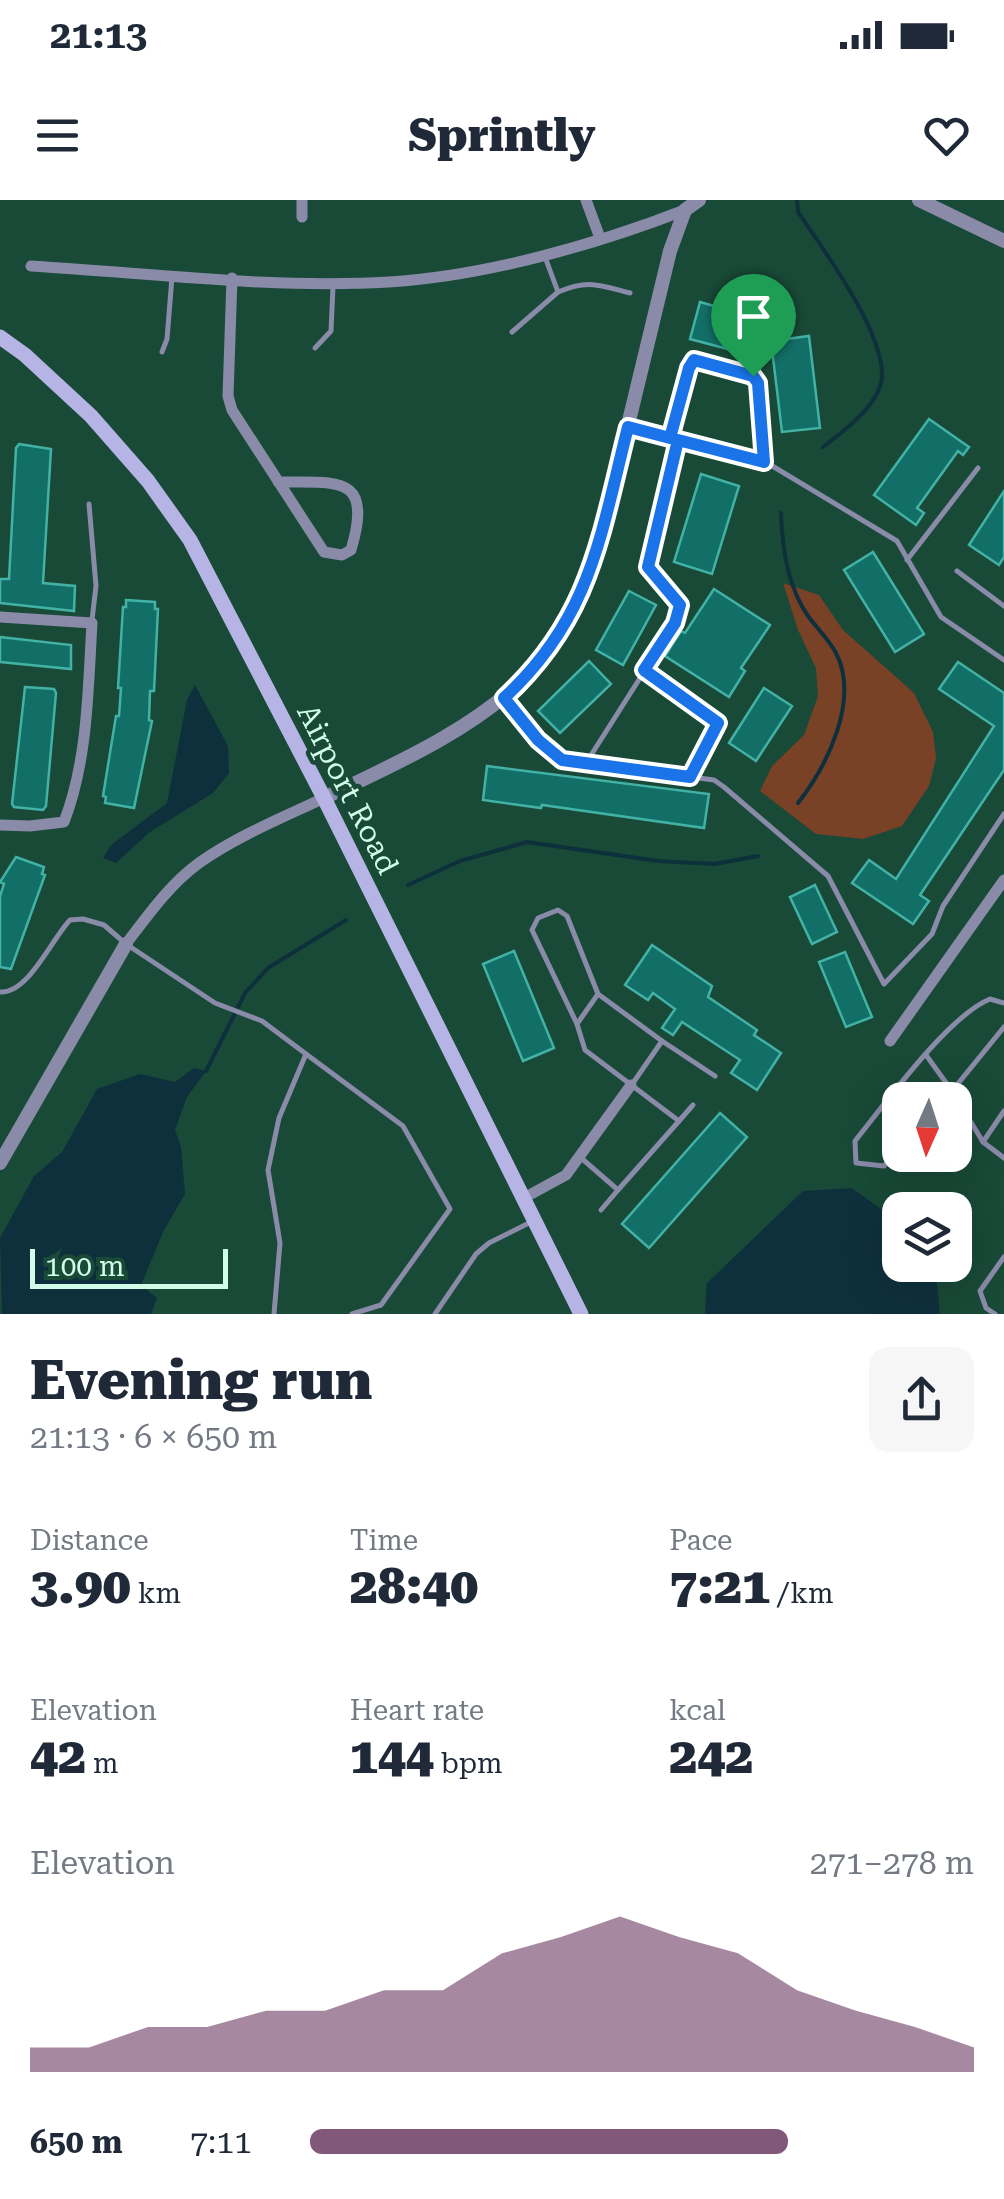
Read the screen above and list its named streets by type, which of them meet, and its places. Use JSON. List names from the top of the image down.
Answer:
{
  "streets": {
    "main road": ["Airport Road"]
  },
  "scale_bar": "100 m",
  "north": "bottom",
  "page": {
    "status": "21:13",
    "header": "Sprintly",
    "scale": "100 m",
    "heading": ["Evening run", "21:13 · 6 × 650 m"],
    "stats": [
      ["Distance", "3.90 km"],
      ["Time", "28:40"],
      ["Pace", "7:21 /km"],
      ["Elevation", "42 m"],
      ["Heart rate", "144 bpm"],
      ["kcal", "242"]
    ],
    "chart": ["Elevation", "271–278 m"],
    "list": [
      {
        "name": "650 m",
        "note": "7:11"
      }
    ]
  }
}
